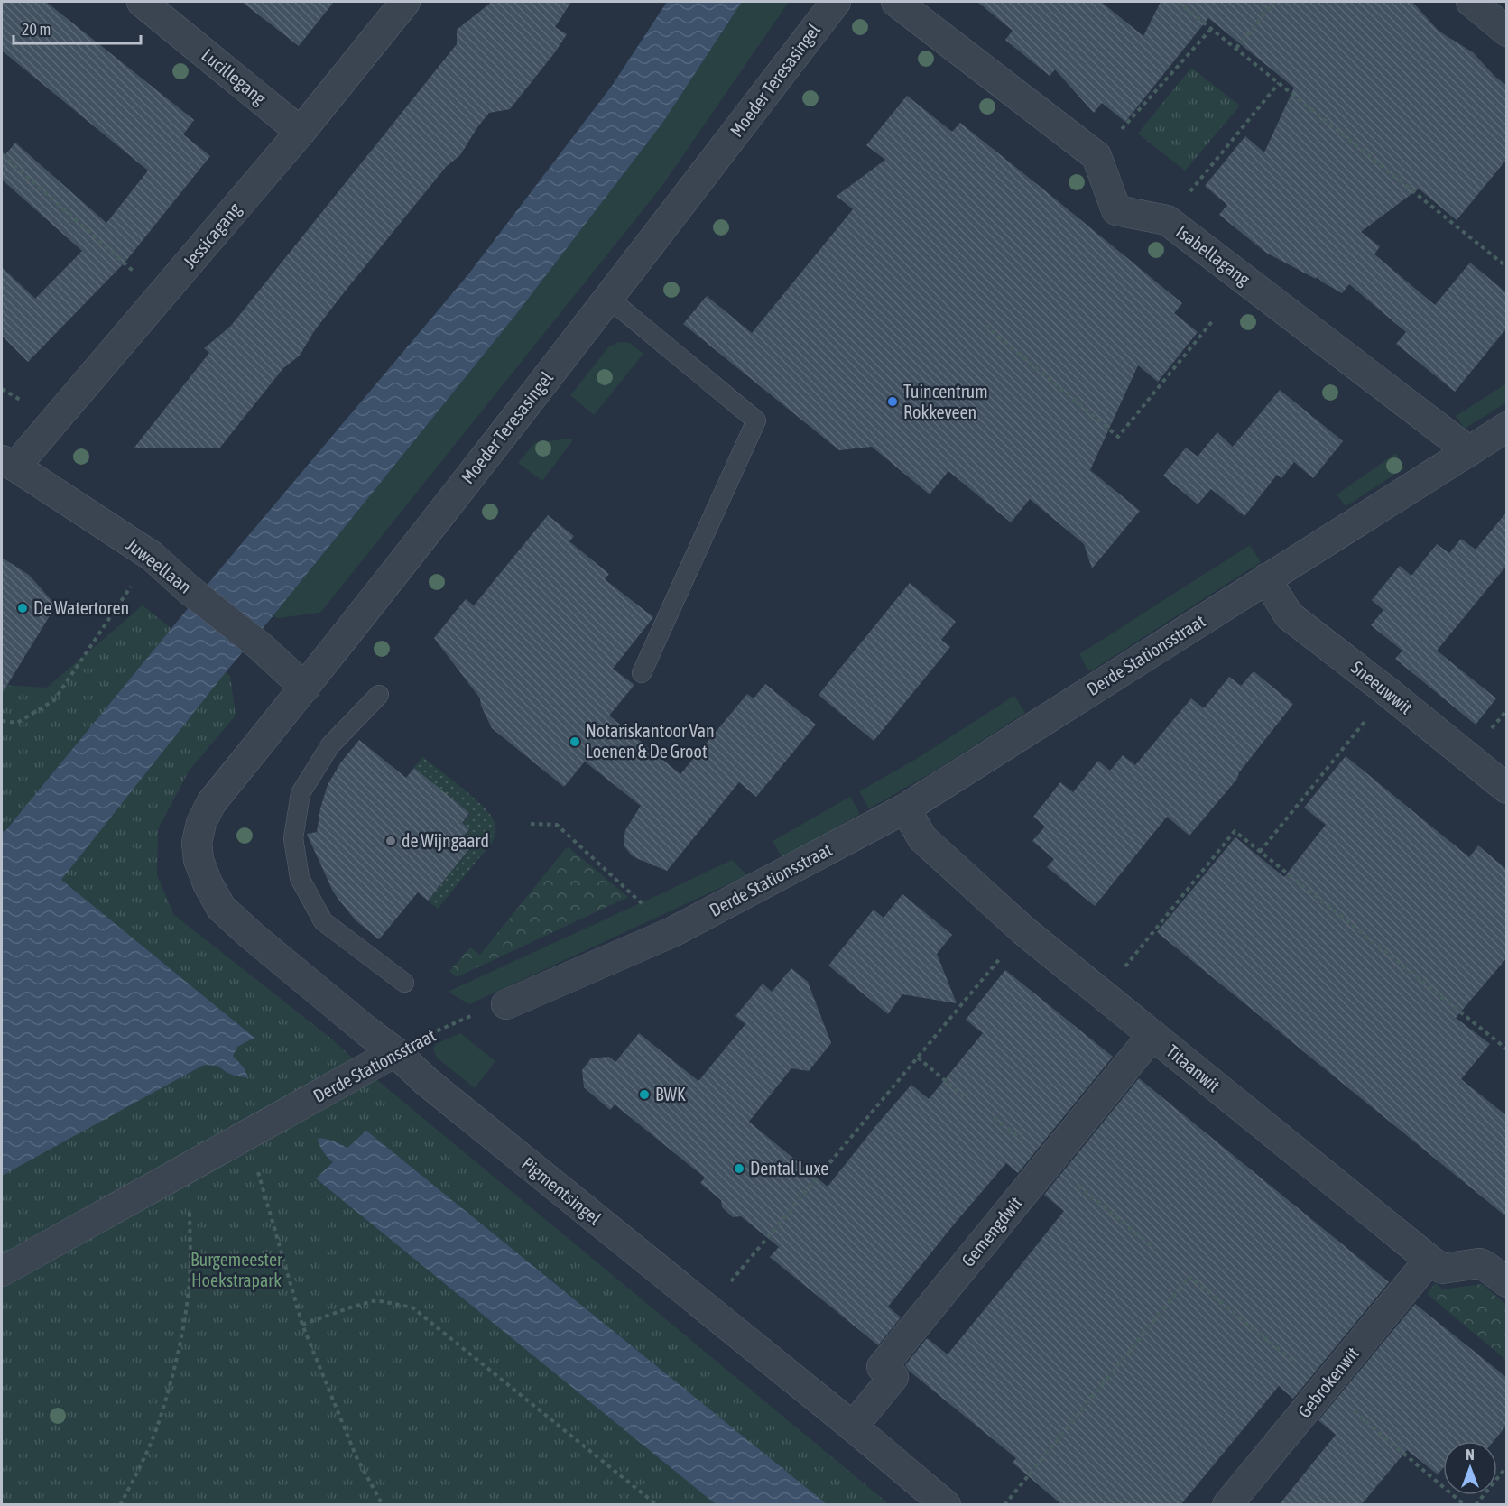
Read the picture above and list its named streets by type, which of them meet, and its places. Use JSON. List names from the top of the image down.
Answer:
{
  "streets": {
    "street": [
      "Lucillegang",
      "Moeder Teresasingel",
      "Jessicagang",
      "Isabellagang",
      "Juweellaan",
      "Derde Stationsstraat",
      "Sneeuwwit",
      "Titaanwit",
      "Pigmentsingel",
      "Gemengdwit",
      "Gebrokenwit"
    ]
  },
  "crossings": [
    ["Lucillegang", "Jessicagang"],
    ["Moeder Teresasingel", "Juweellaan"],
    ["Moeder Teresasingel", "Pigmentsingel"],
    ["Jessicagang", "Juweellaan"],
    ["Isabellagang", "Derde Stationsstraat"],
    ["Derde Stationsstraat", "Sneeuwwit"],
    ["Derde Stationsstraat", "Titaanwit"],
    ["Derde Stationsstraat", "Pigmentsingel"],
    ["Titaanwit", "Gemengdwit"],
    ["Titaanwit", "Gebrokenwit"],
    ["Pigmentsingel", "Gemengdwit"]
  ],
  "parks": ["Burgemeester Hoekstrapark"],
  "places": [
    "Tuincentrum Rokkeveen",
    "De Watertoren",
    "Notariskantoor Van Loenen & De Groot",
    "de Wijngaard",
    "BWK",
    "Dental Luxe"
  ],
  "scale_bar": "20 m",
  "north": "top"
}
